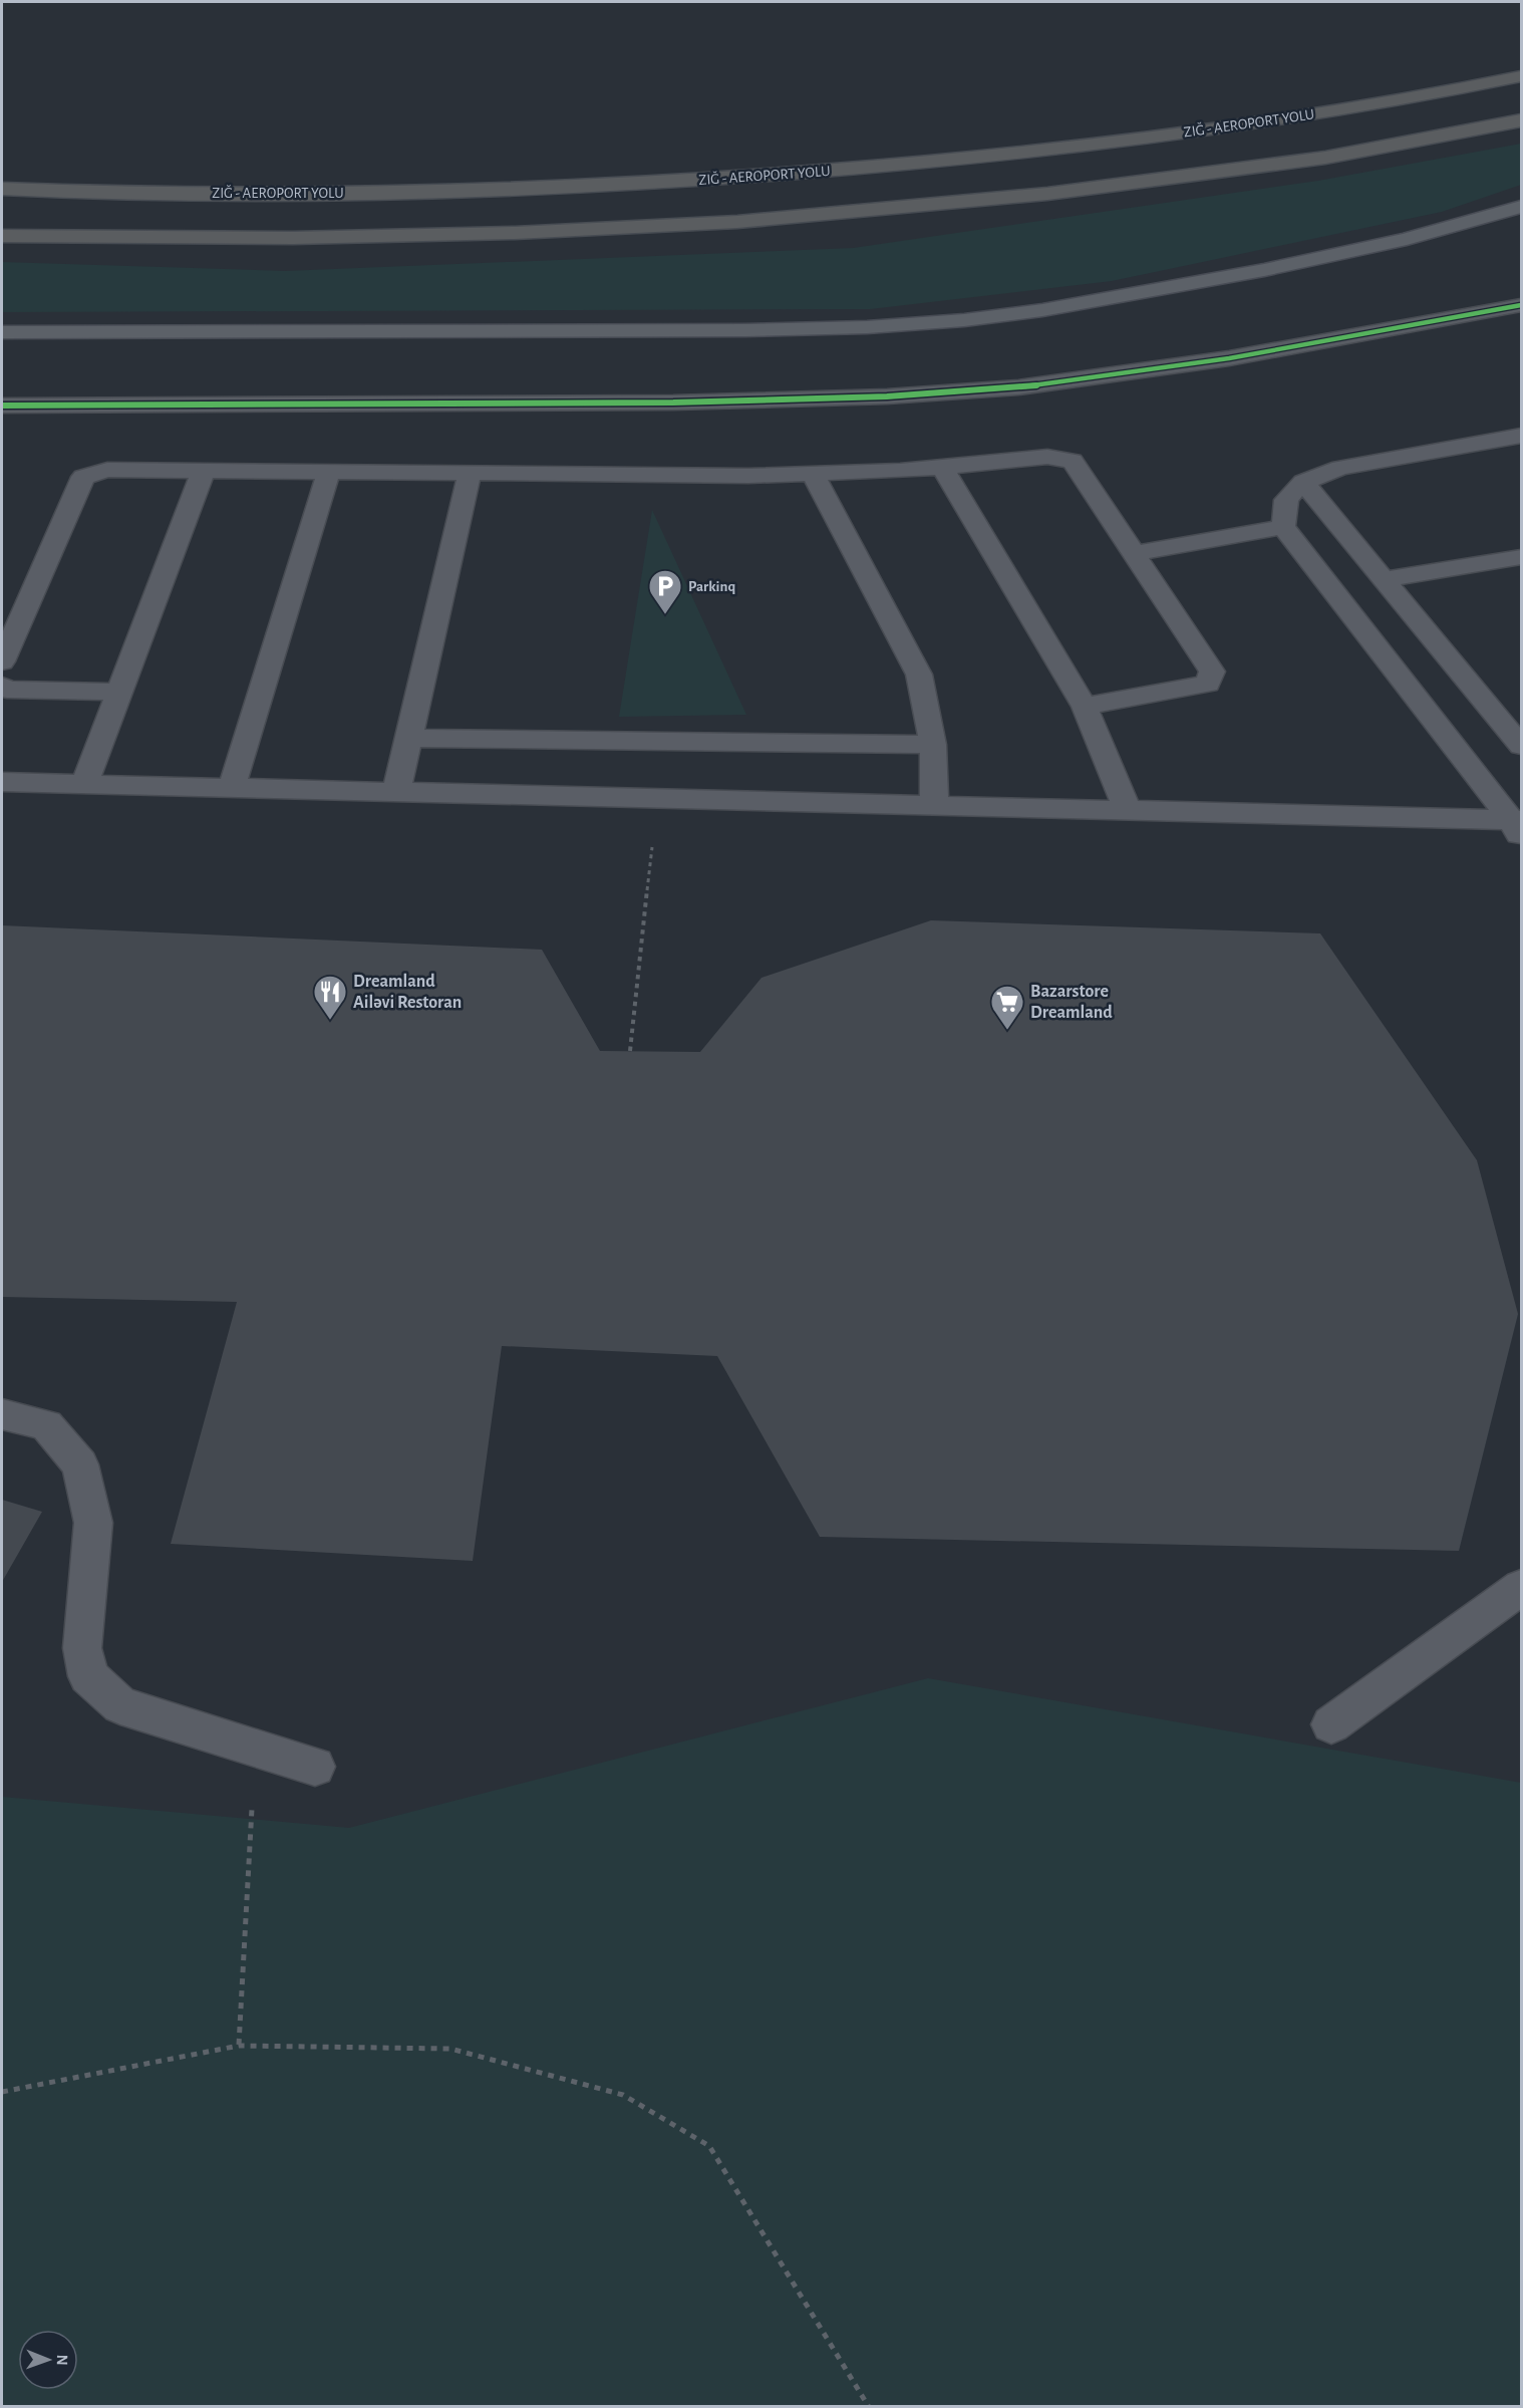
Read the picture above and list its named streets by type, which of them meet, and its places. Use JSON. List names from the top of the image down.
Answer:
{
  "places": {
    "parking": ["Parkinq"],
    "restaurant": ["Dreamland Ailəvi Restoran"],
    "supermarket": ["Bazarstore Dreamland"]
  },
  "north": "right"
}
